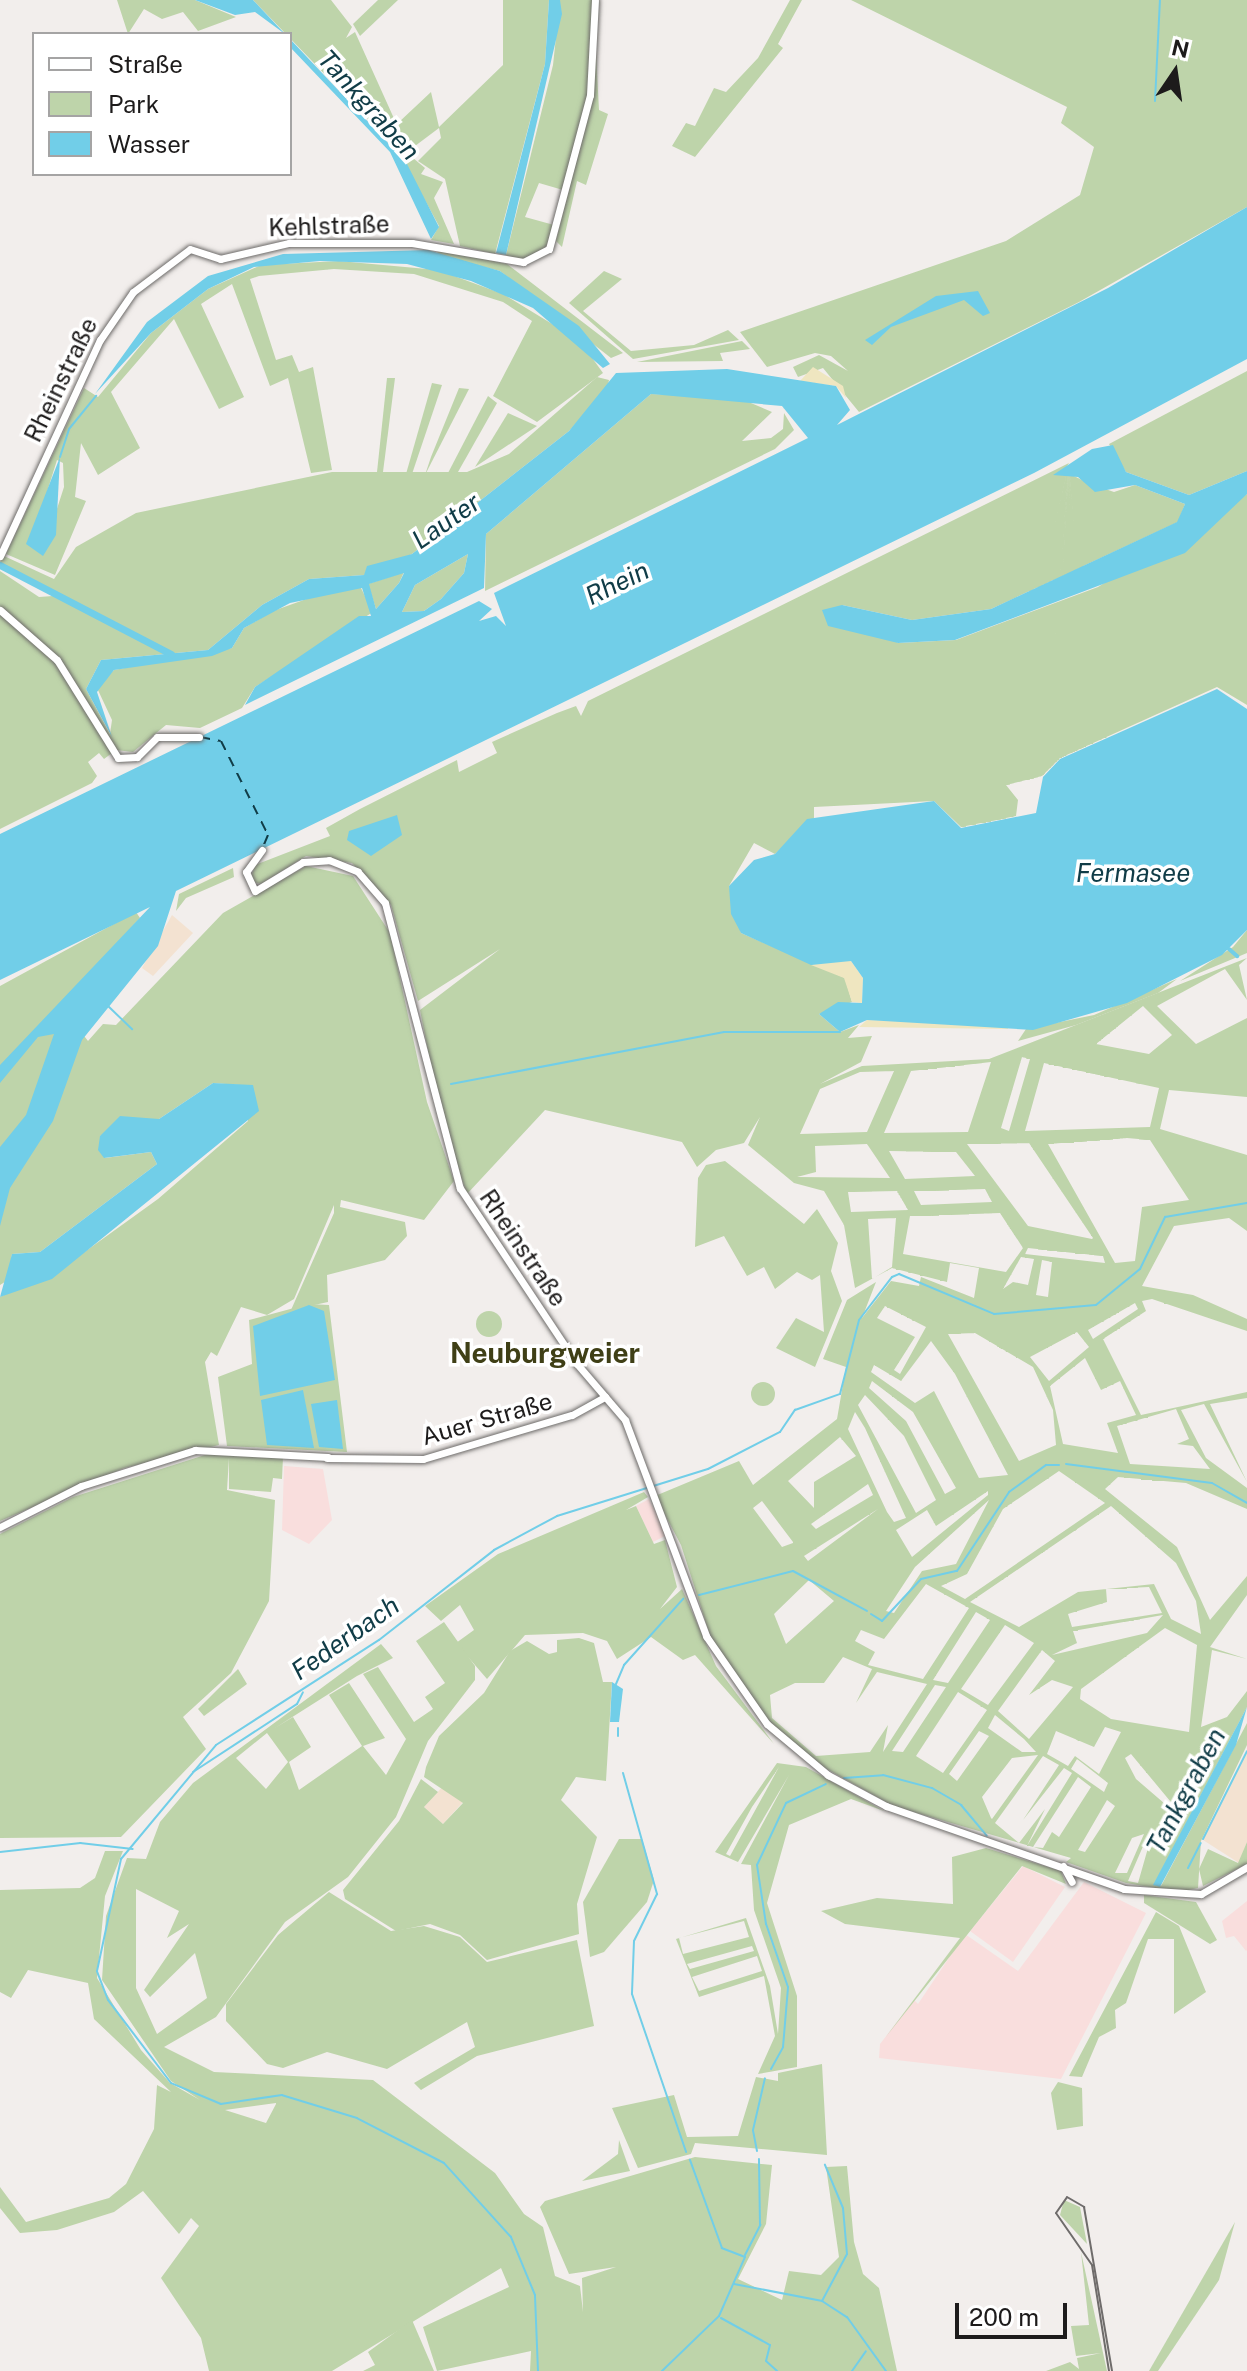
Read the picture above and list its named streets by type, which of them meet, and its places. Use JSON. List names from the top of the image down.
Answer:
{
  "streets": {
    "main road": ["Kehlstraße", "Rheinstraße", "Auer Straße"]
  },
  "crossings": [
    ["Kehlstraße", "Rheinstraße"],
    ["Rheinstraße", "Auer Straße"]
  ],
  "districts": ["Neuburgweier"],
  "water": [
    "Tankgraben",
    "Lauter",
    "Rhein",
    "Fermasee",
    "Federbach"
  ],
  "legend": ["Straße", "Park", "Wasser"],
  "scale_bar": "200 m",
  "north": "top"
}
